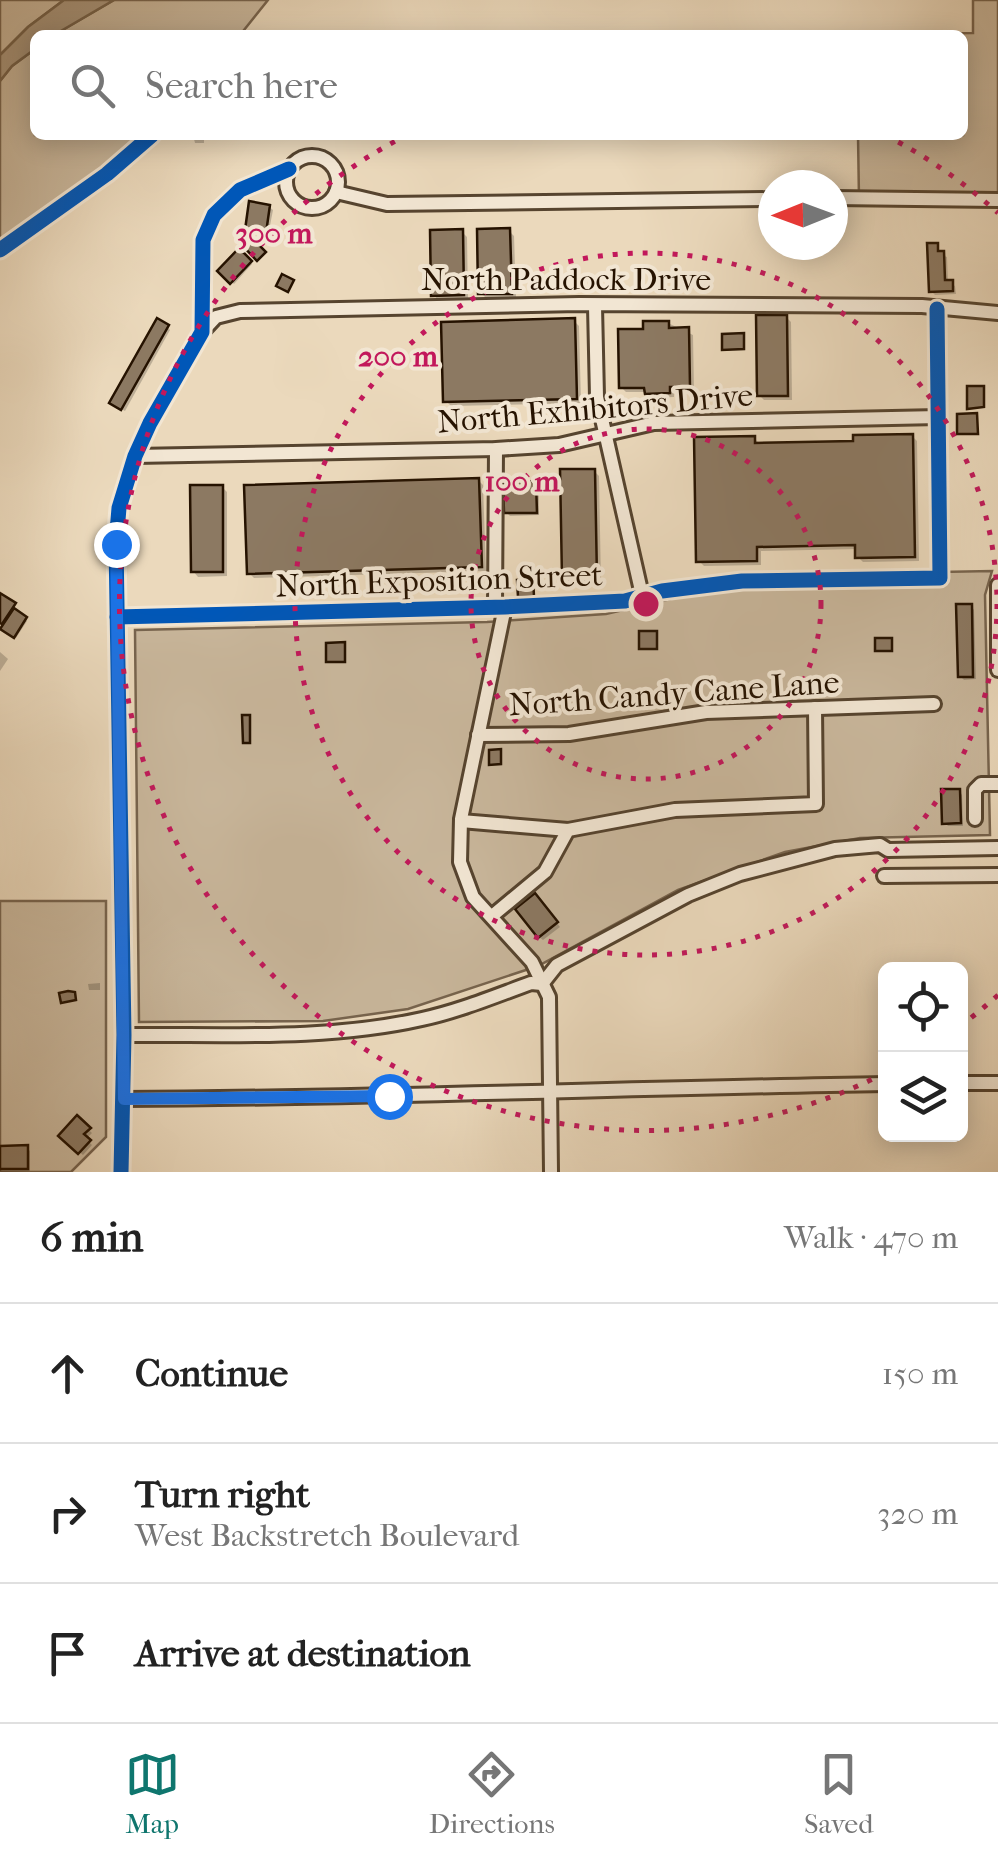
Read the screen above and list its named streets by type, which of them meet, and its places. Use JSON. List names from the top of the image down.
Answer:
{
  "streets": {
    "street": [
      "North Paddock Drive",
      "North Exhibitors Drive",
      "North Exposition Street",
      "North Candy Cane Lane"
    ]
  },
  "crossings": [
    ["North Exhibitors Drive", "North Exposition Street"]
  ],
  "north": "left",
  "page": {
    "search": "Search here",
    "heading": ["6 min", "Walk · 470 m"],
    "list": [
      ["Continue", "150 m"],
      ["Turn right", "West Backstretch Boulevard", "320 m"],
      "Arrive at destination"
    ],
    "nav": ["Map", "Directions", "Saved"]
  },
  "rings": ["300 m", "200 m", "100 m"]
}
